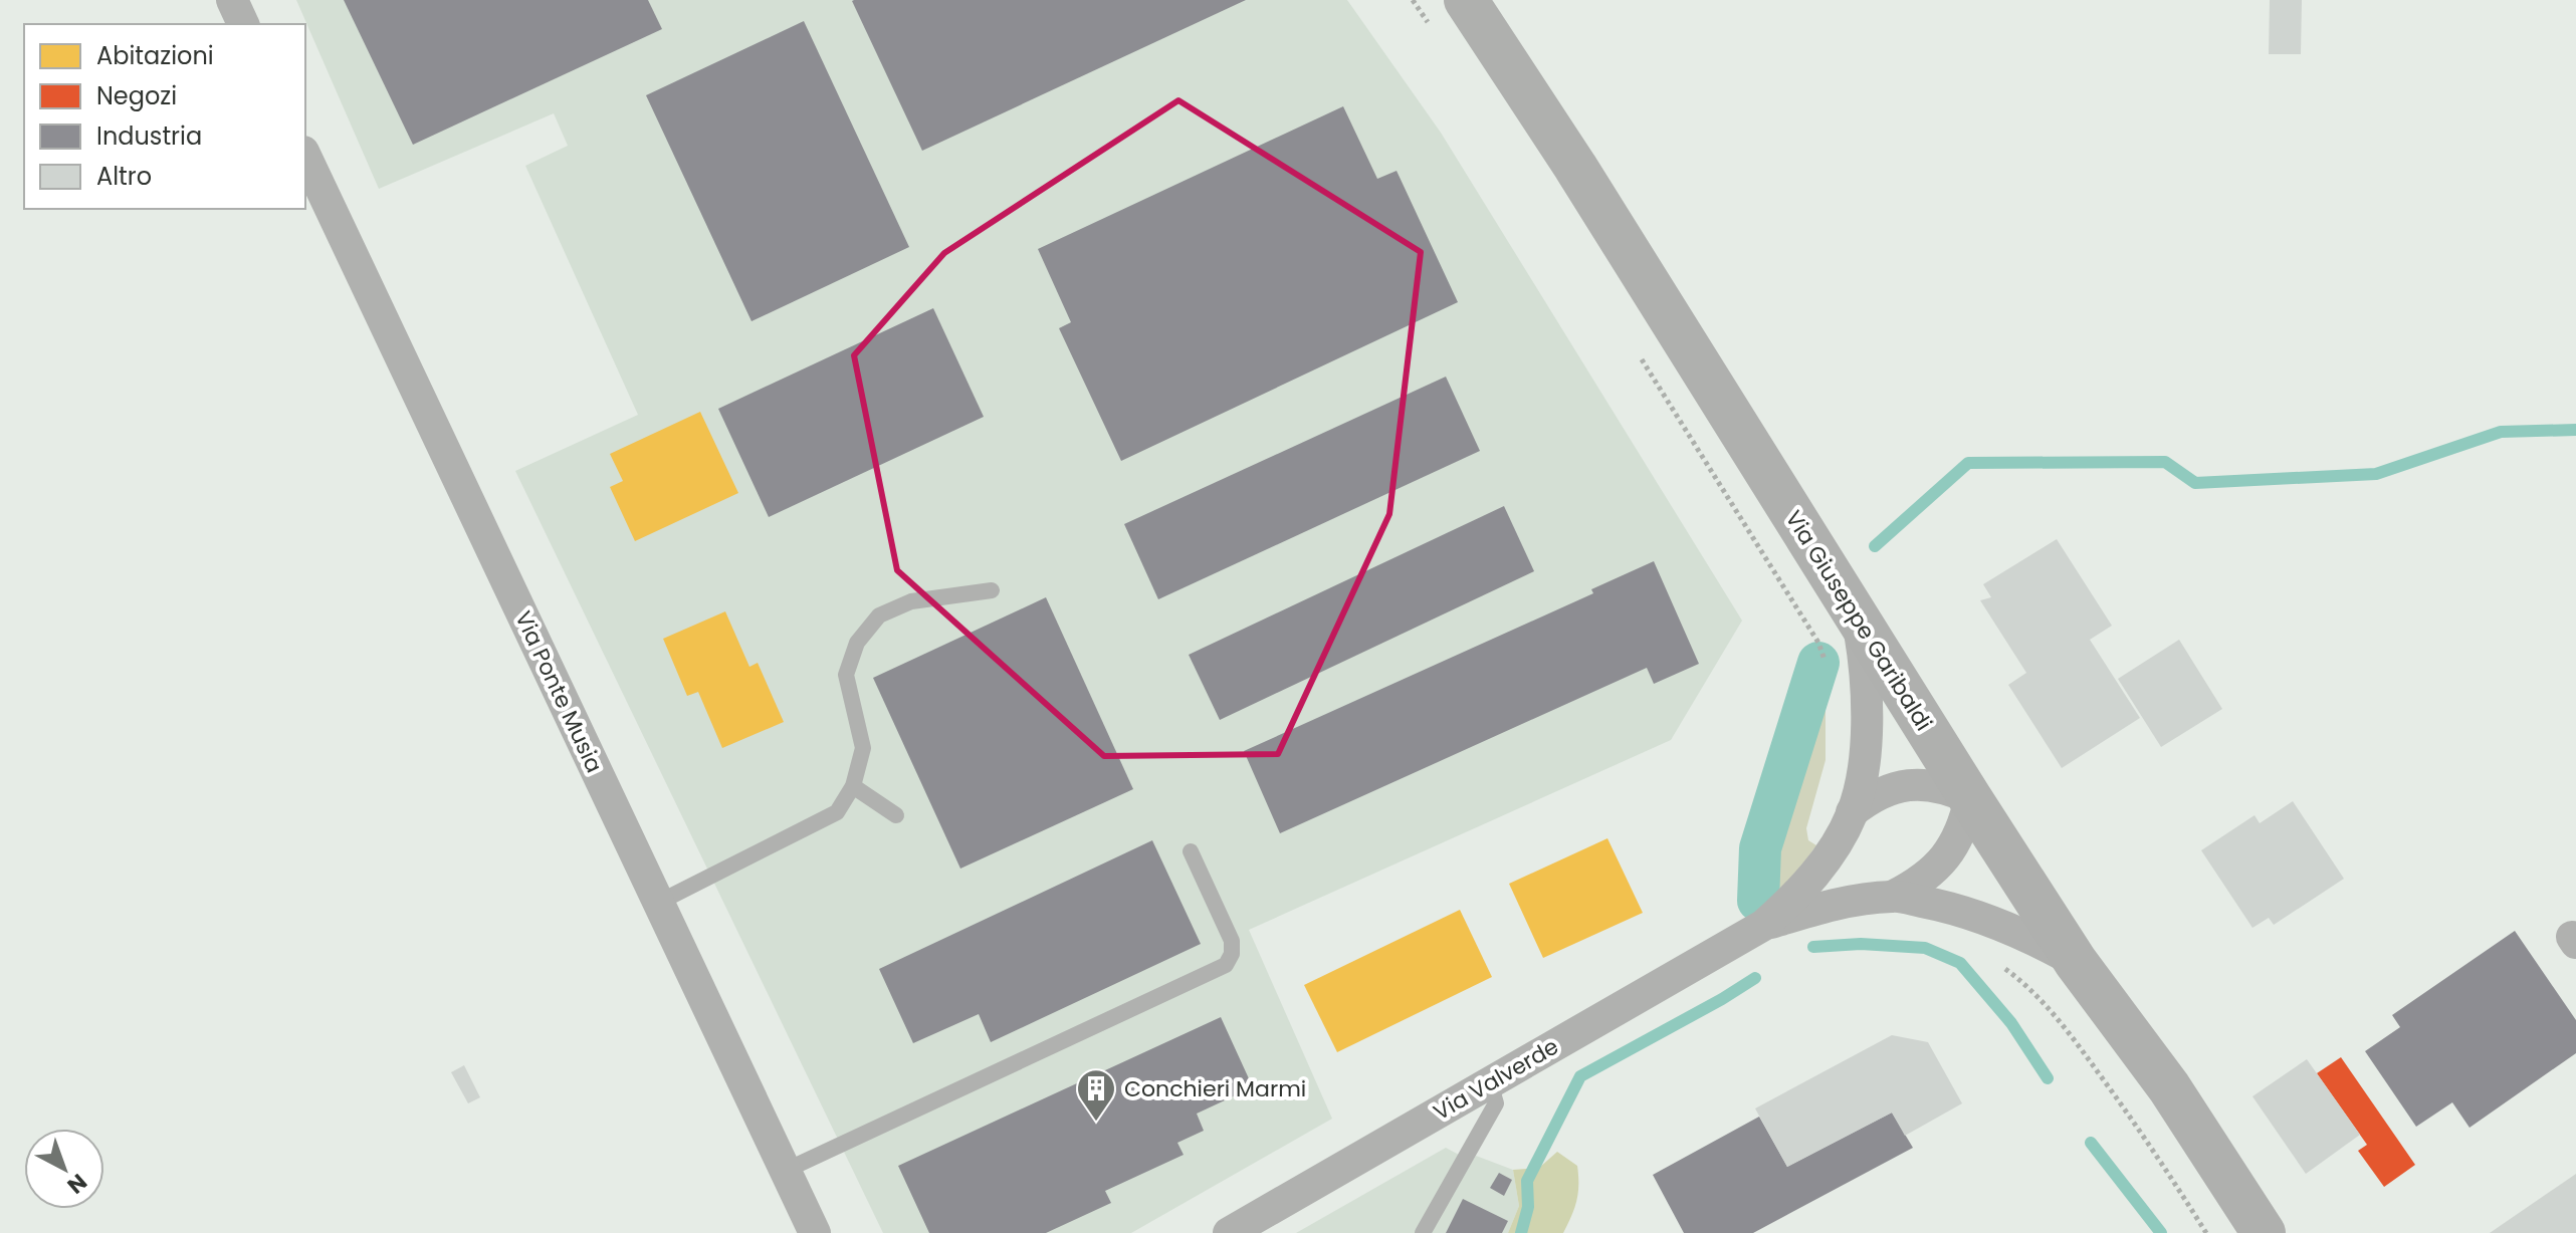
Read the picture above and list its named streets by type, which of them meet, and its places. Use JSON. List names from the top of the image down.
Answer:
{
  "streets": {
    "street": ["Via Giuseppe Garibaldi", "Via Ponte Musia", "Via Valverde"]
  },
  "crossings": [
    ["Via Giuseppe Garibaldi", "Via Valverde"]
  ],
  "places": {
    "building": ["Conchieri Marmi"]
  },
  "legend": [
    "Abitazioni",
    "Negozi",
    "Industria",
    "Altro"
  ],
  "north": "bottom right"
}
